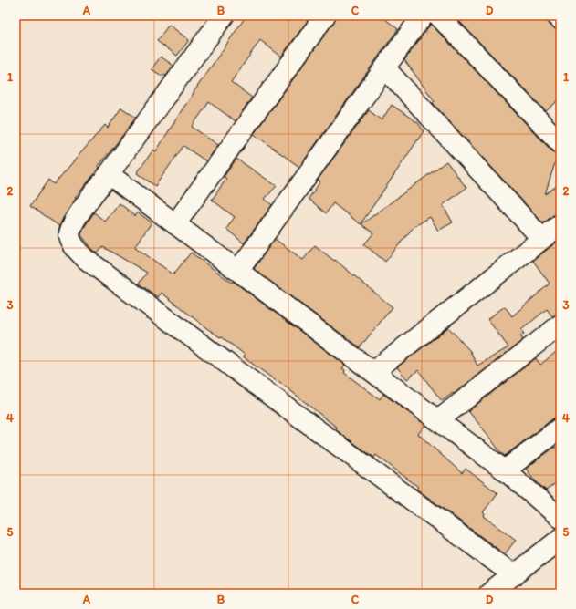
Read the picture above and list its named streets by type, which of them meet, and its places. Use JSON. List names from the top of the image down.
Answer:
{
  "grid": {
    "columns": [
      "A",
      "B",
      "C",
      "D"
    ],
    "rows": [
      "1",
      "2",
      "3",
      "4",
      "5"
    ]
  }
}
